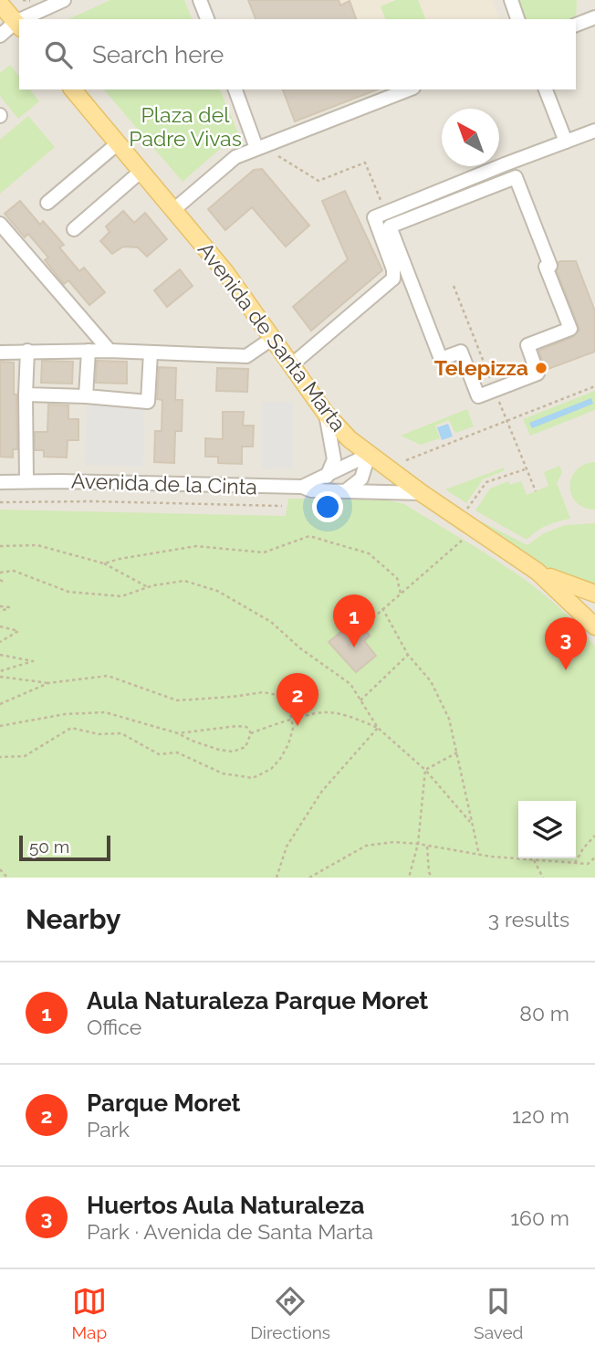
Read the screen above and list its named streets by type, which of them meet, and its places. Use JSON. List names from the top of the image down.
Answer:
{
  "streets": {
    "main road": ["Avenida de Santa Marta"],
    "street": ["Avenida de la Cinta"]
  },
  "crossings": [
    ["Avenida de Santa Marta", "Avenida de la Cinta"]
  ],
  "parks": ["Plaza del Padre Vivas"],
  "places": ["Telepizza"],
  "scale_bar": "50 m",
  "north": "top left",
  "page": {
    "search": "Search here",
    "pins": ["1", "3", "2"],
    "scale": "50 m",
    "heading": ["Nearby", "3 results"],
    "list": [
      {
        "mark": "1",
        "name": "Aula Naturaleza Parque Moret",
        "note": "Office",
        "value": "80 m"
      },
      {
        "mark": "2",
        "name": "Parque Moret",
        "note": "Park",
        "value": "120 m"
      },
      {
        "mark": "3",
        "name": "Huertos Aula Naturaleza",
        "note": "Park · Avenida de Santa Marta",
        "value": "160 m"
      }
    ],
    "nav": ["Map", "Directions", "Saved"]
  }
}
